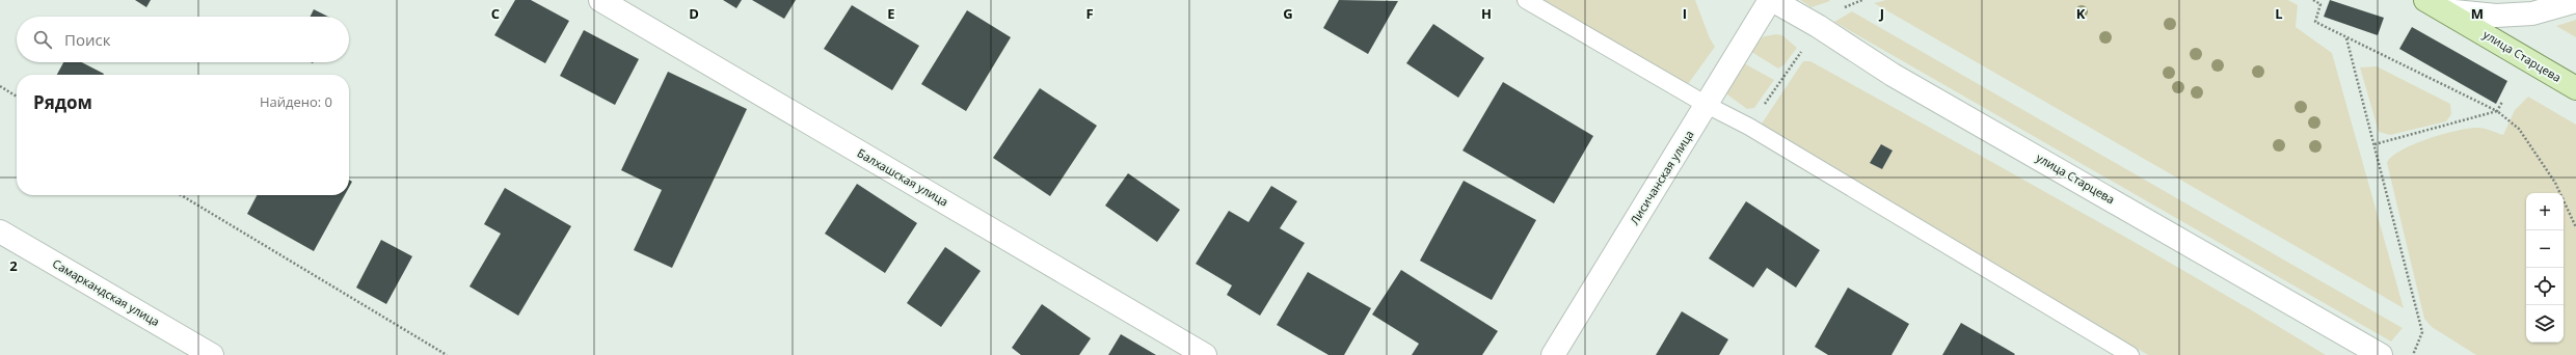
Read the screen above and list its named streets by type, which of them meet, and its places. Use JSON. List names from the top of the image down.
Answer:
{
  "streets": {
    "main road": ["улица Старцева"],
    "street": ["Балхашская улица", "Лисичанская улица", "Самаркандская улица"]
  },
  "crossings": [
    ["улица Старцева", "Лисичанская улица"]
  ],
  "page": {
    "search": "Поиск",
    "heading": ["Рядом", "Найдено: 0"],
    "map_buttons": ["+", "−"]
  },
  "grid": {
    "columns": [
      "C",
      "D",
      "E",
      "F",
      "G",
      "H",
      "I",
      "J",
      "K",
      "L",
      "M"
    ],
    "rows": ["2"]
  }
}
